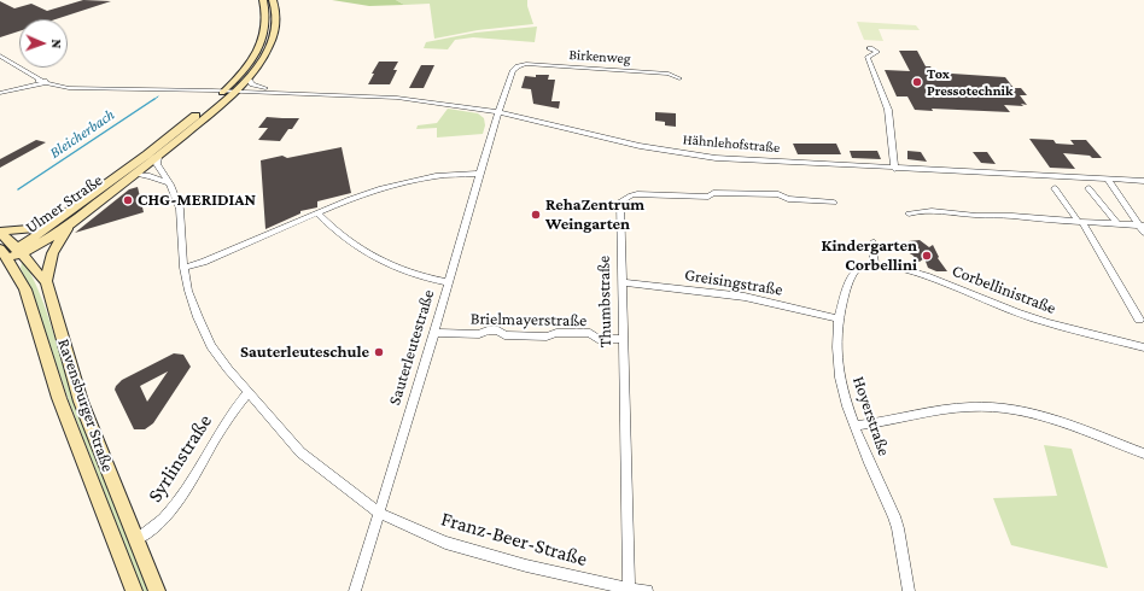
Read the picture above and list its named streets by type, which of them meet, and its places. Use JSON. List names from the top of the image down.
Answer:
{
  "streets": {
    "main road": ["Ulmer Straße", "Ravensburger Straße"],
    "street": [
      "Birkenweg",
      "Hähnlehofstraße",
      "Greisingstraße",
      "Corbellinistraße",
      "Thumbstraße",
      "Brielmayerstraße",
      "Sauterleutestraße",
      "Hoyerstraße",
      "Syrlinstraße",
      "Franz-Beer-Straße"
    ]
  },
  "crossings": [
    ["Birkenweg", "Sauterleutestraße"],
    ["Hähnlehofstraße", "Sauterleutestraße"],
    ["Ulmer Straße", "Ravensburger Straße"],
    ["Ulmer Straße", "Franz-Beer-Straße"],
    ["Greisingstraße", "Thumbstraße"],
    ["Greisingstraße", "Hoyerstraße"],
    ["Corbellinistraße", "Hoyerstraße"],
    ["Thumbstraße", "Brielmayerstraße"],
    ["Thumbstraße", "Franz-Beer-Straße"],
    ["Brielmayerstraße", "Sauterleutestraße"],
    ["Sauterleutestraße", "Franz-Beer-Straße"],
    ["Ravensburger Straße", "Syrlinstraße"],
    ["Syrlinstraße", "Franz-Beer-Straße"]
  ],
  "water": ["Bleicherbach"],
  "places": [
    "Tox Pressotechnik",
    "CHG-MERIDIAN",
    "RehaZentrum Weingarten",
    "Kindergarten Corbellini",
    "Sauterleuteschule"
  ],
  "north": "right"
}
